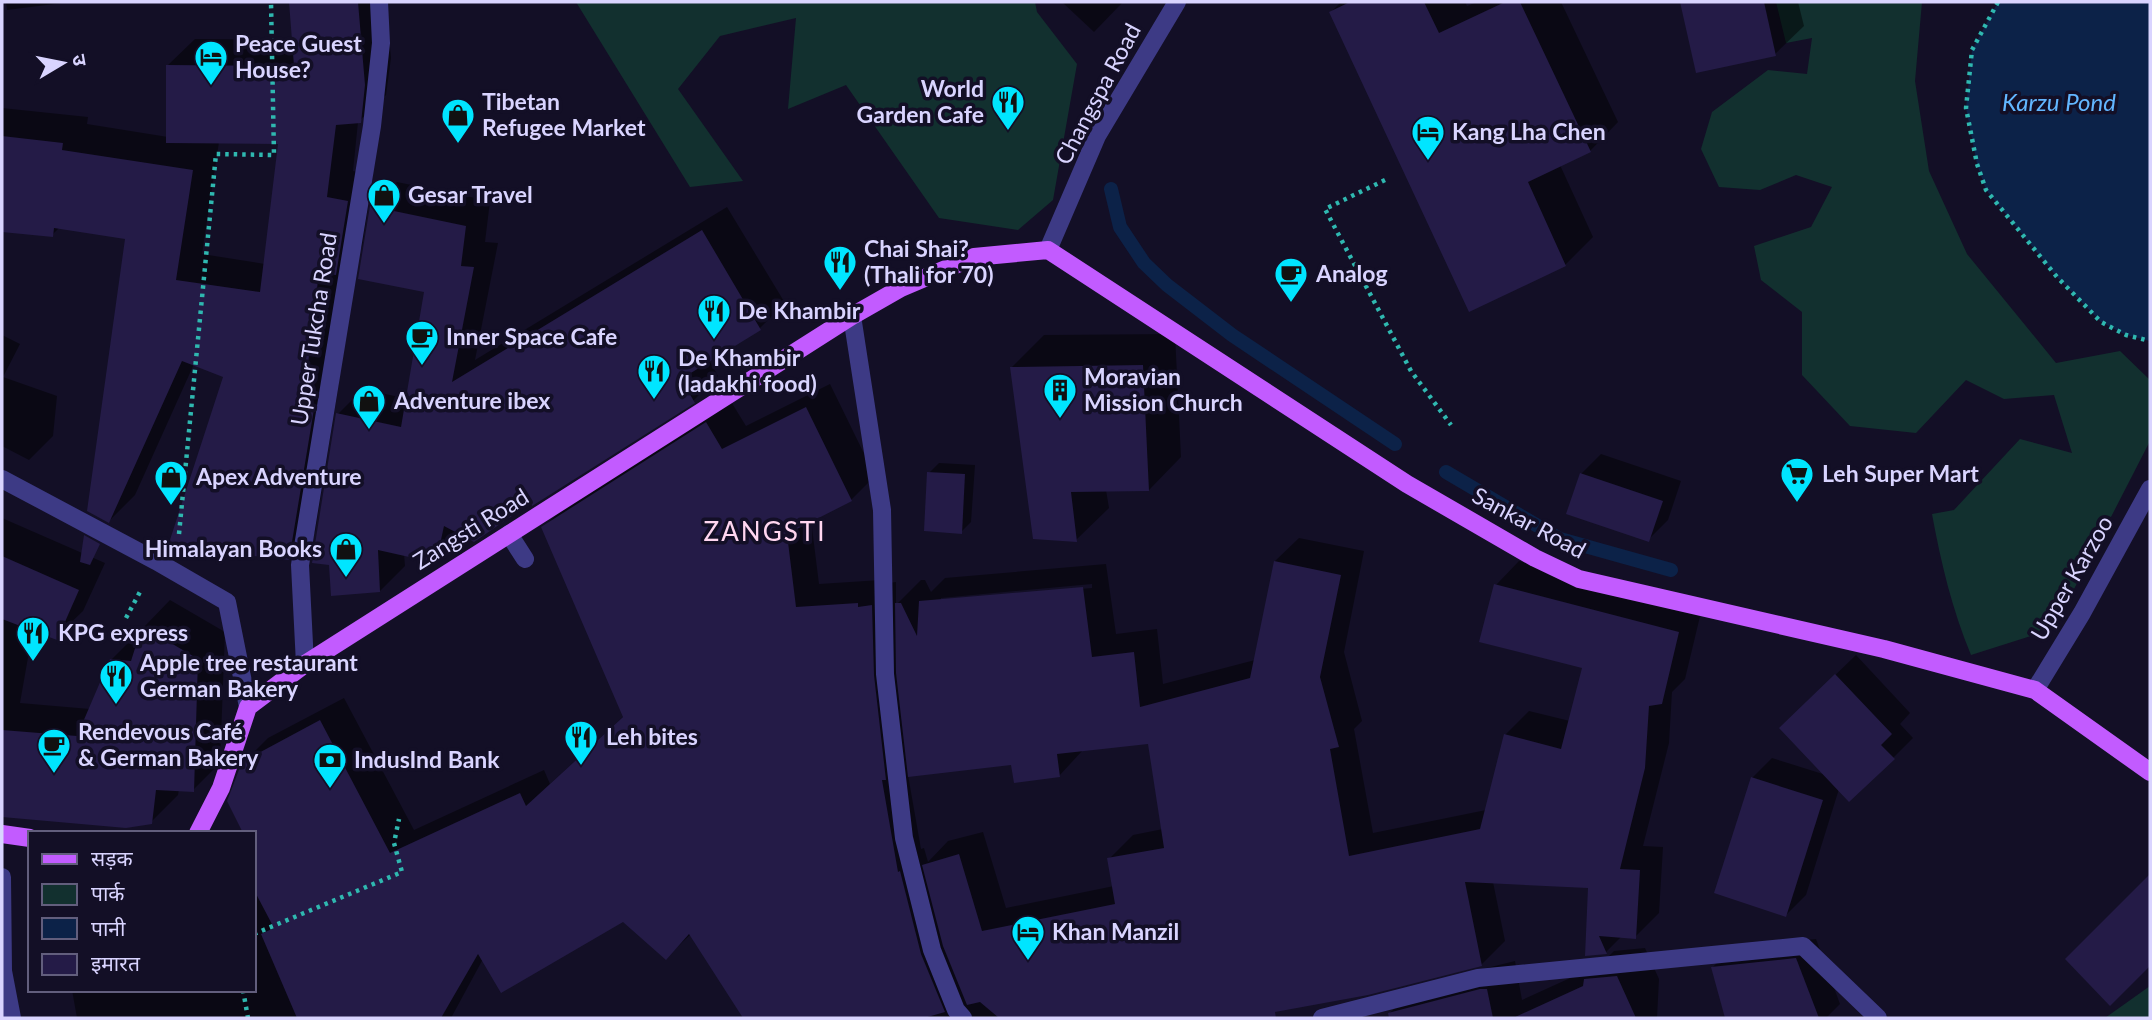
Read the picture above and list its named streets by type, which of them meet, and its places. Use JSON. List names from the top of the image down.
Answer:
{
  "streets": {
    "main road": ["Sankar Road", "Zangsti Road"],
    "street": ["Changspa Road", "Upper Tukcha Road", "Upper Karzoo"]
  },
  "crossings": [
    ["Changspa Road", "Sankar Road"],
    ["Changspa Road", "Zangsti Road"],
    ["Upper Tukcha Road", "Zangsti Road"],
    ["Sankar Road", "Zangsti Road"],
    ["Sankar Road", "Upper Karzoo"]
  ],
  "districts": ["ZANGSTI"],
  "water": ["Karzu Pond"],
  "places": {
    "hotel": ["Peace Guest House?", "Kang Lha Chen", "Khan Manzil"],
    "restaurant": [
      "World Garden Cafe",
      "Chai Shai? (Thali for 70)",
      "De Khambir",
      "De Khambir (ladakhi food)",
      "KPG express",
      "Apple tree restaurant German Bakery",
      "Leh bites"
    ],
    "shop": [
      "Tibetan Refugee Market",
      "Gesar Travel",
      "Adventure ibex",
      "Apex Adventure",
      "Himalayan Books"
    ],
    "cafe": ["Analog", "Inner Space Cafe", "Rendevous Café & German Bakery"],
    "building": ["Moravian Mission Church"],
    "supermarket": ["Leh Super Mart"],
    "bank": ["IndusInd Bank"]
  },
  "legend": [
    "सड़क",
    "पार्क",
    "पानी",
    "इमारत"
  ],
  "north": "right"
}
